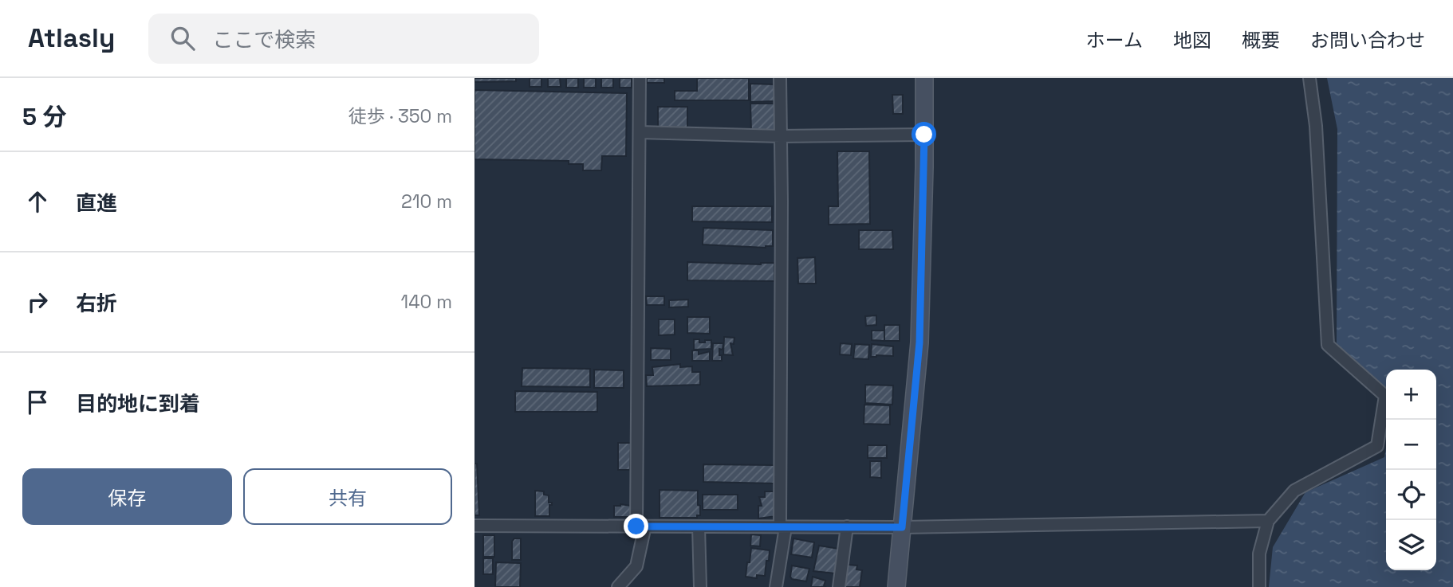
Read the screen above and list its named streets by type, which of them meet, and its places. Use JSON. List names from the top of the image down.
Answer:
{
  "page": {
    "header": "Atlasly",
    "search": "ここで検索",
    "nav": [
      "ホーム",
      "地図",
      "概要",
      "お問い合わせ"
    ],
    "heading": ["5 分", "徒歩 · 350 m"],
    "list": [
      ["直進", "210 m"],
      ["右折", "140 m"],
      "目的地に到着"
    ],
    "map_buttons": ["+", "−"],
    "buttons": ["保存", "共有"]
  }
}
